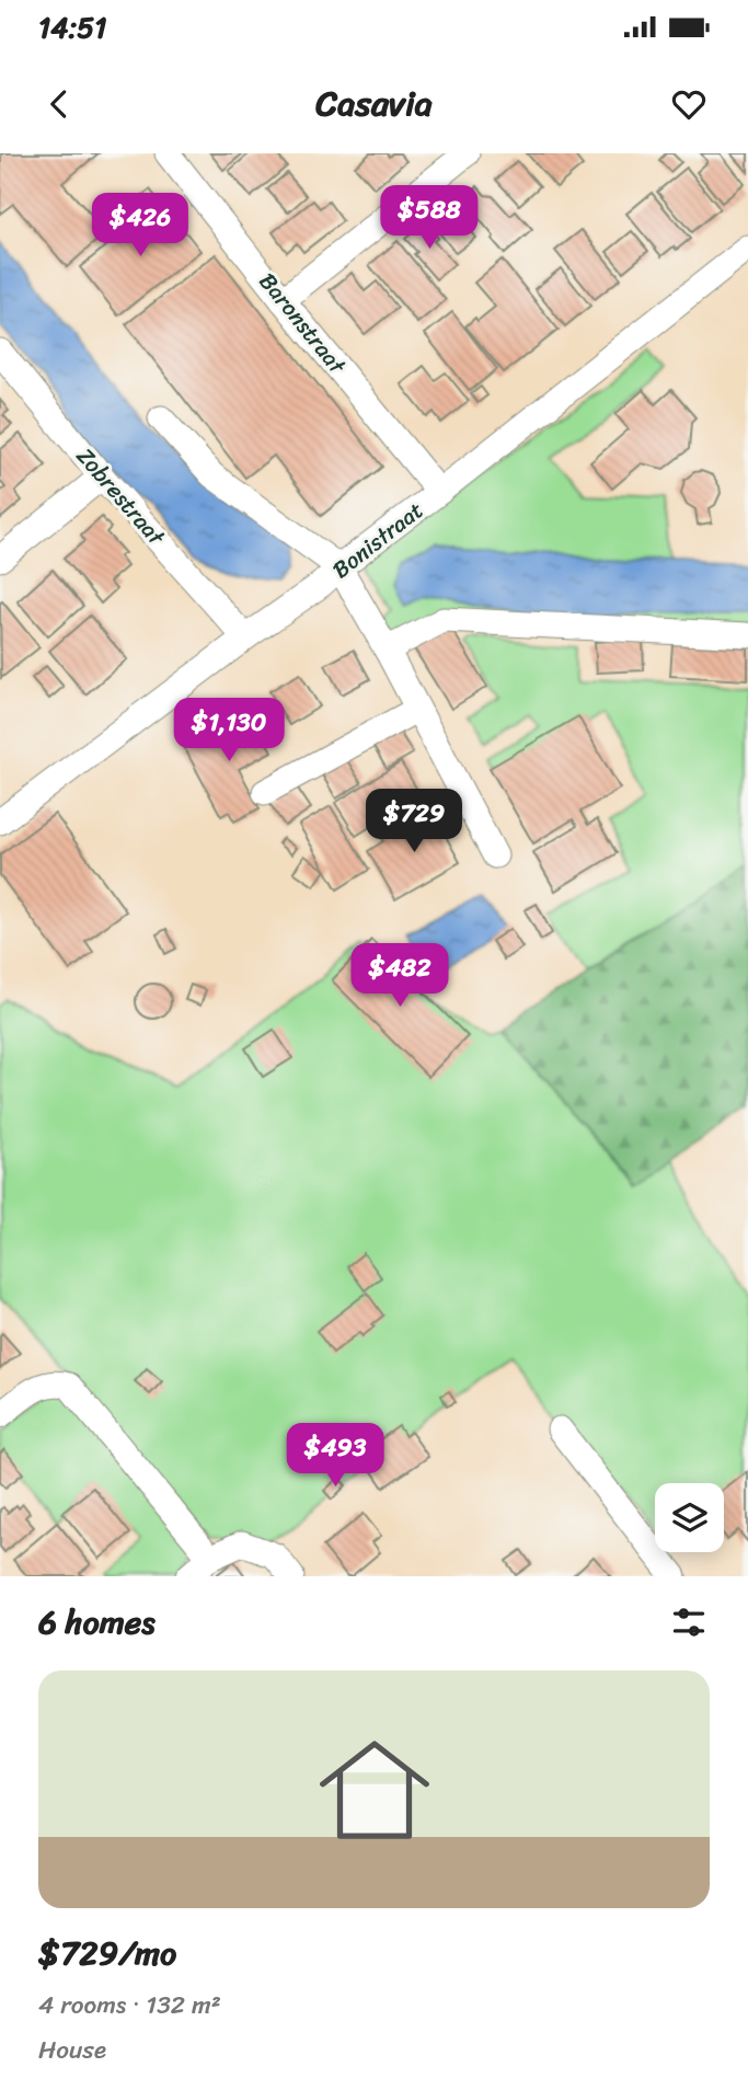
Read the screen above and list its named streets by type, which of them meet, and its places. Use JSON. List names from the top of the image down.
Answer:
{
  "streets": {
    "street": ["Baronstraat", "Zobrestraat", "Bonistraat"]
  },
  "crossings": [
    ["Baronstraat", "Bonistraat"],
    ["Zobrestraat", "Bonistraat"]
  ],
  "page": {
    "status": "14:51",
    "header": "Casavia",
    "price": [
      "$588",
      "$426",
      "$1,130",
      "$729",
      "$482",
      "$493"
    ],
    "heading": "6 homes",
    "list": [
      {
        "name": "$729/mo",
        "note": "4 rooms · 132 m² · House"
      }
    ]
  }
}
